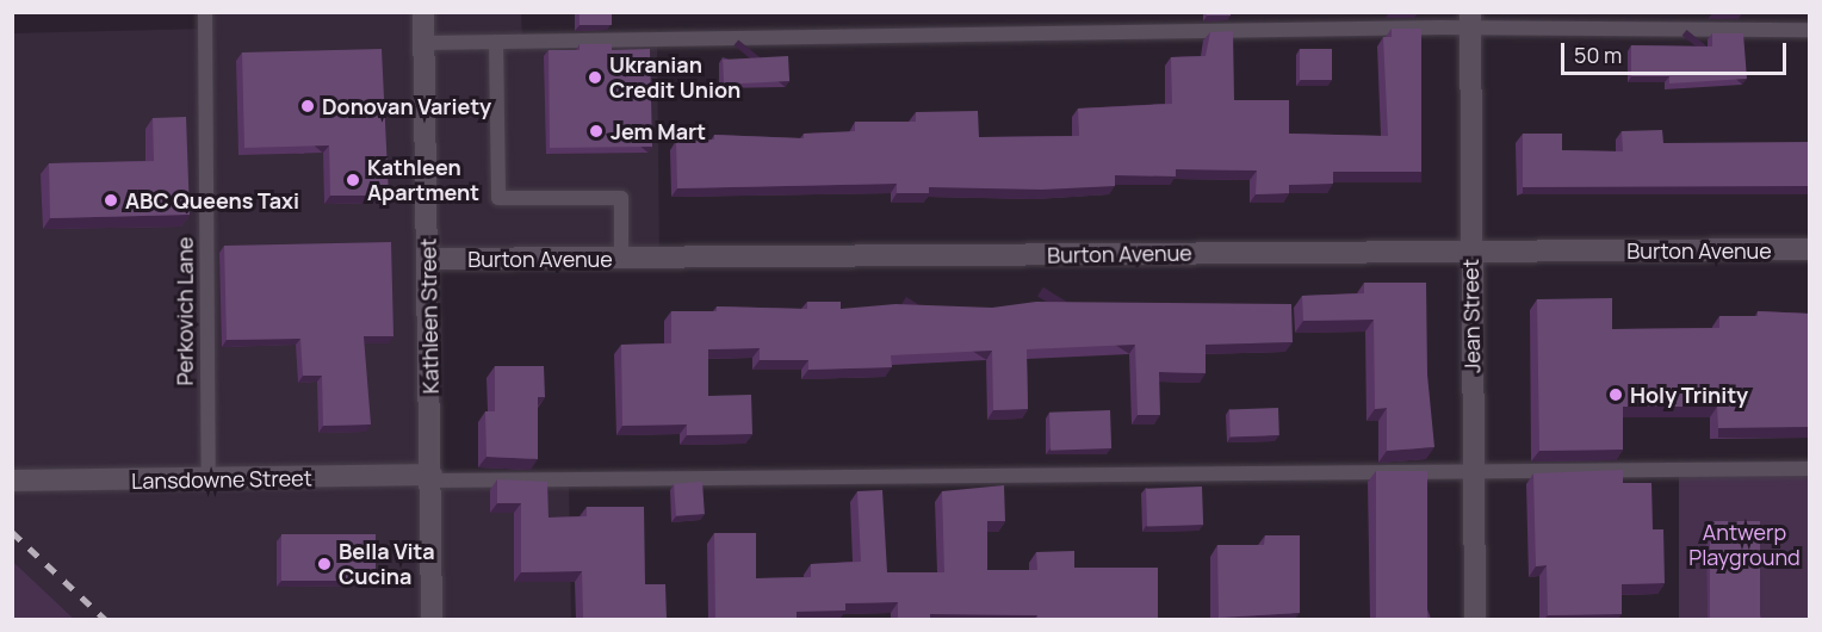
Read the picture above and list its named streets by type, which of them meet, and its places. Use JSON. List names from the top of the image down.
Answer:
{
  "streets": {
    "street": [
      "Burton Avenue",
      "Kathleen Street",
      "Jean Street",
      "Lansdowne Street"
    ],
    "lane": ["Perkovich Lane"]
  },
  "crossings": [
    ["Burton Avenue", "Kathleen Street"],
    ["Burton Avenue", "Jean Street"],
    ["Perkovich Lane", "Lansdowne Street"],
    ["Kathleen Street", "Lansdowne Street"]
  ],
  "parks": ["Antwerp Playground"],
  "places": [
    "Ukranian Credit Union",
    "Donovan Variety",
    "Jem Mart",
    "Kathleen Apartment",
    "ABC Queens Taxi",
    "Holy Trinity",
    "Bella Vita Cucina"
  ],
  "scale_bar": "50 m"
}
